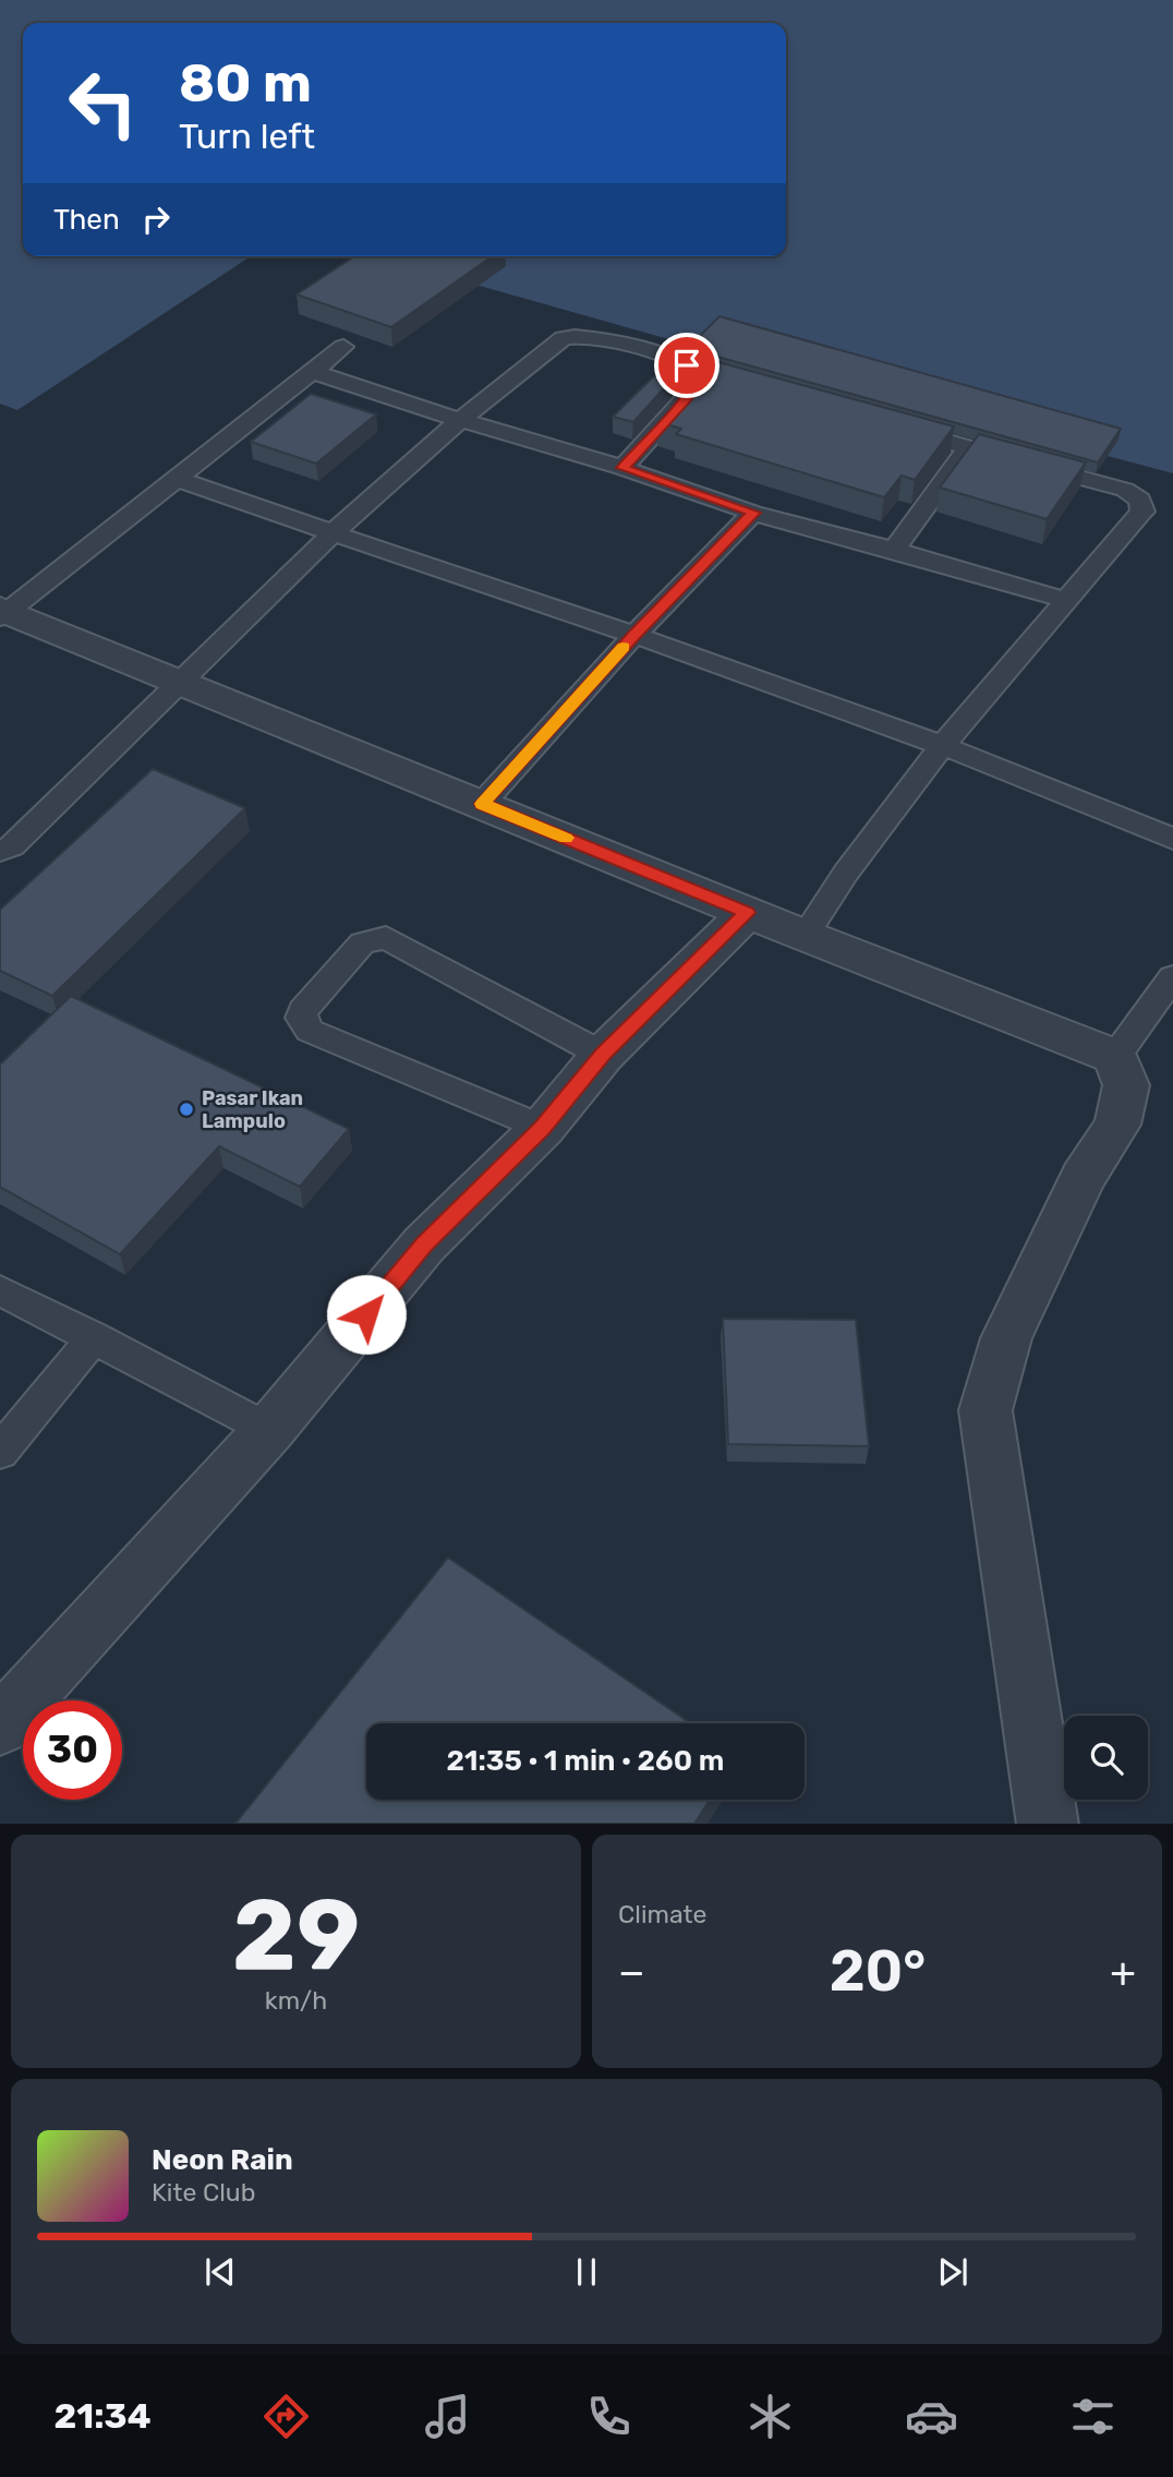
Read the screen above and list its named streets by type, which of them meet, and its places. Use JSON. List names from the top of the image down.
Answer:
{
  "places": ["Pasar Ikan Lampulo"],
  "page": {
    "turn": ["80 m", "Turn left"],
    "then": "Then",
    "limit": "30",
    "trip": "21:35 · 1 min · 260 m",
    "tile": [
      ["29", "km/h"],
      "Climate"
    ],
    "heat": ["−", "20°", "+"],
    "song": ["Neon Rain", "Kite Club"],
    "tabs": "21:34"
  }
}
